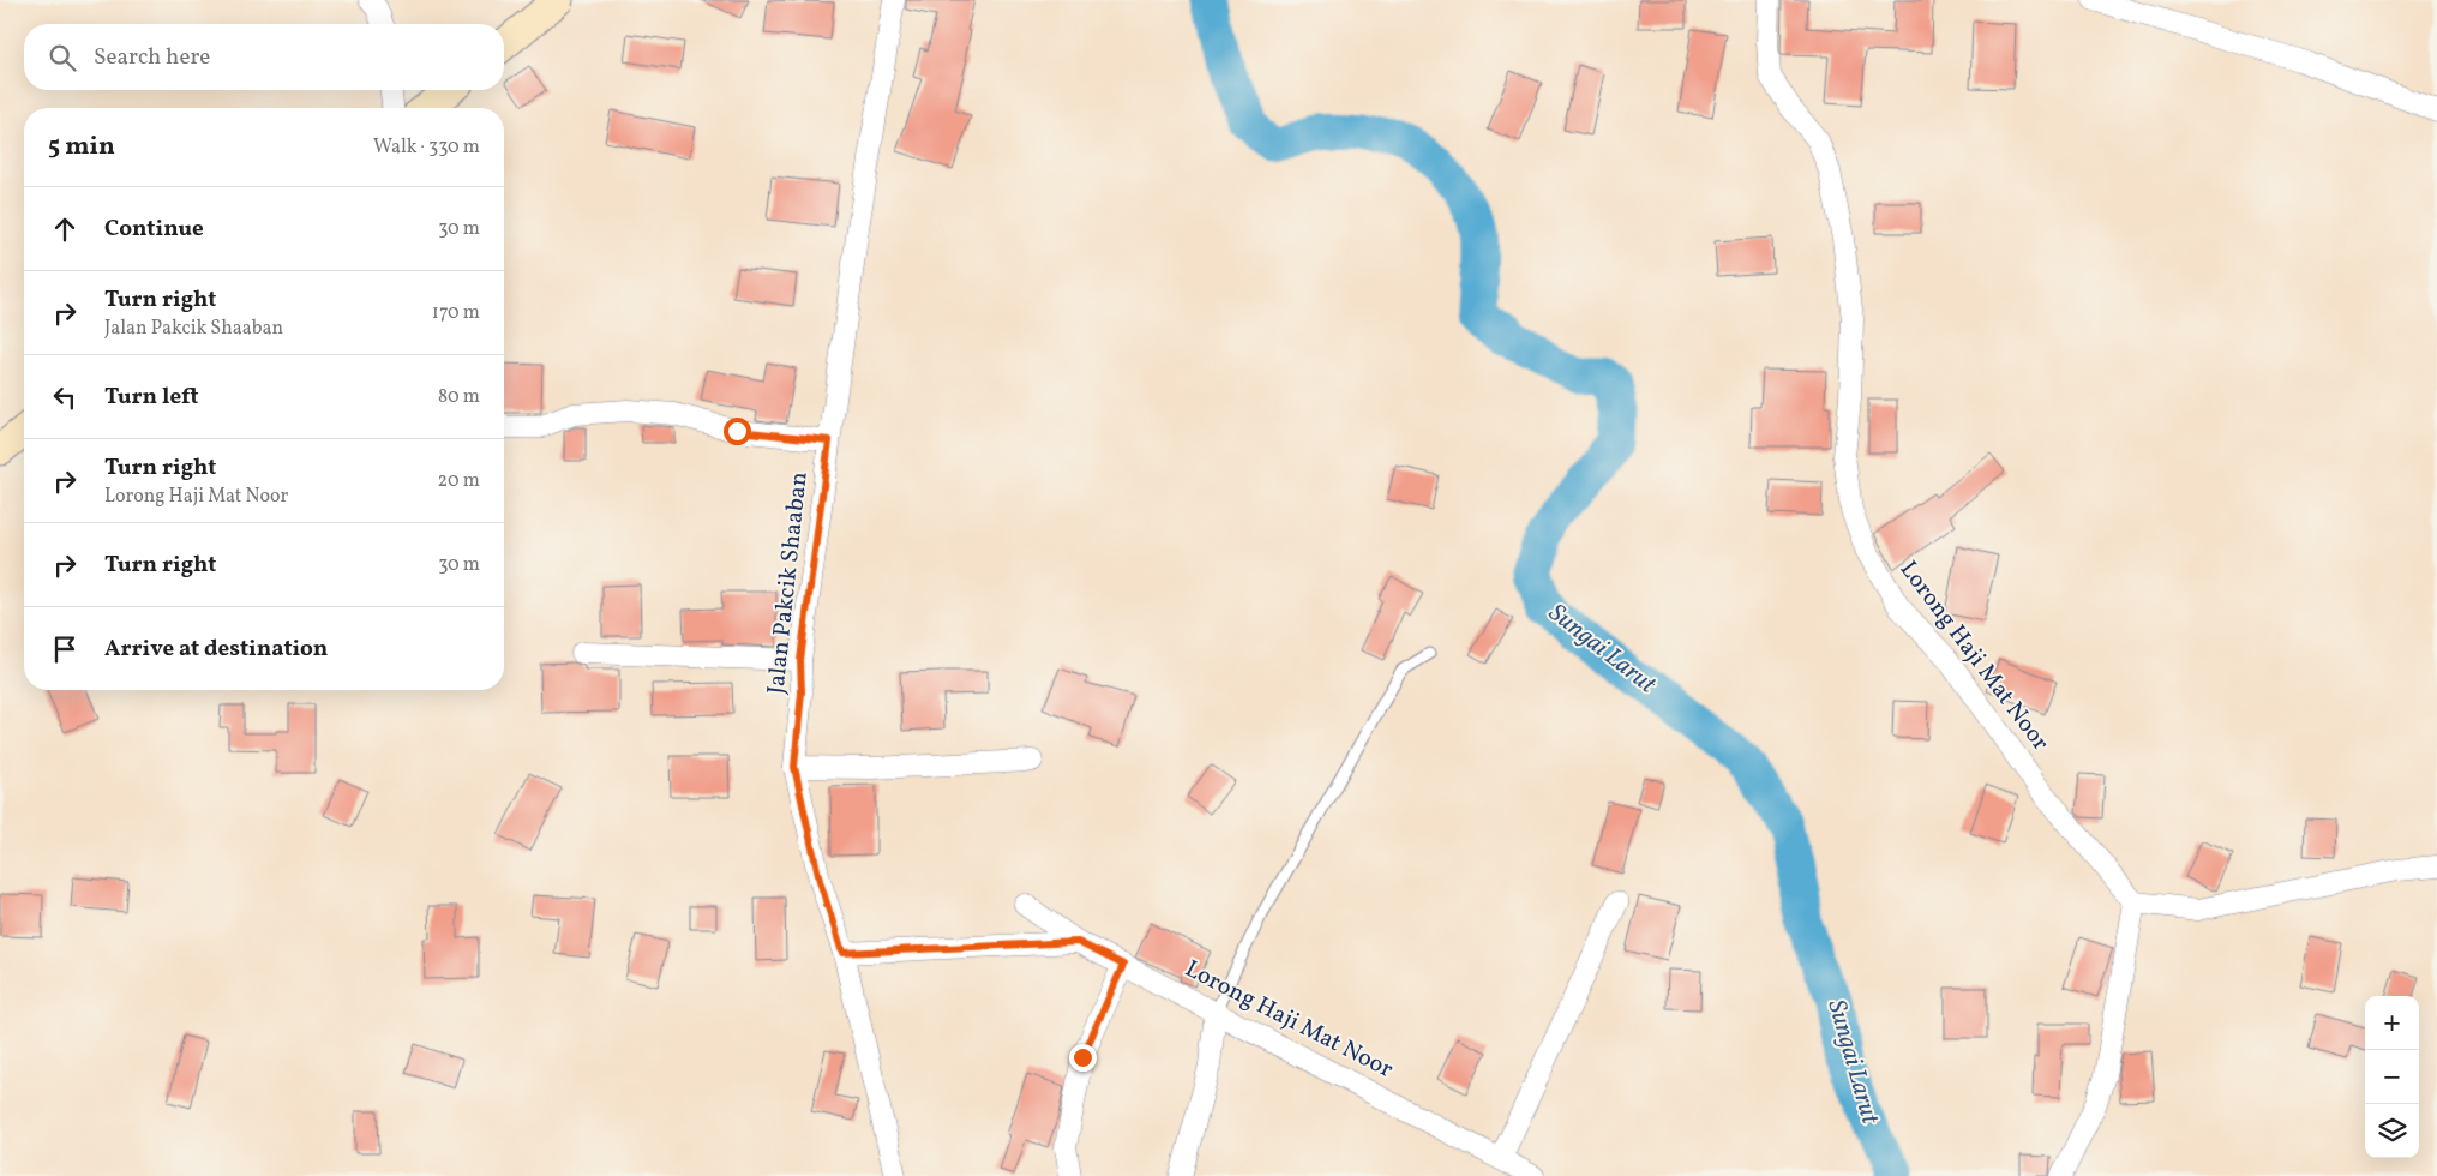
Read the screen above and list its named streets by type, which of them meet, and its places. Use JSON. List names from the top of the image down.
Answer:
{
  "streets": {
    "street": ["Jalan Pakcik Shaaban", "Lorong Haji Mat Noor"]
  },
  "water": ["Sungai Larut"],
  "page": {
    "search": "Search here",
    "heading": ["5 min", "Walk · 330 m"],
    "list": [
      ["Continue", "30 m"],
      ["Turn right", "Jalan Pakcik Shaaban", "170 m"],
      ["Turn left", "80 m"],
      ["Turn right", "Lorong Haji Mat Noor", "20 m"],
      ["Turn right", "30 m"],
      "Arrive at destination"
    ],
    "map_buttons": ["+", "−"]
  }
}
